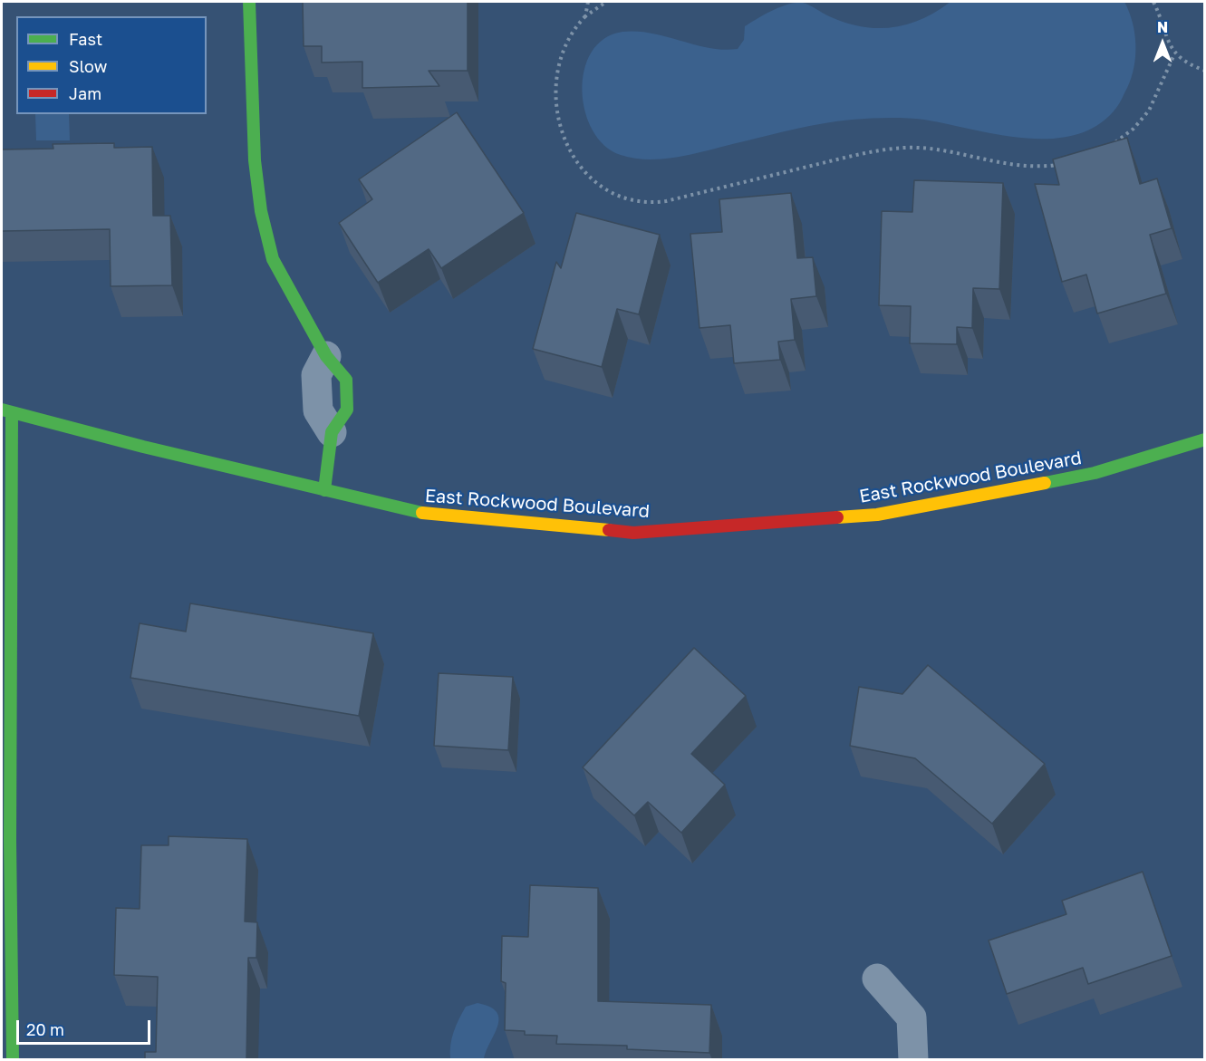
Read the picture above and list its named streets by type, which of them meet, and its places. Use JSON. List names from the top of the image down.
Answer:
{
  "streets": {
    "street": ["East Rockwood Boulevard"]
  },
  "legend": ["Fast", "Slow", "Jam"],
  "scale_bar": "20 m",
  "north": "top"
}
